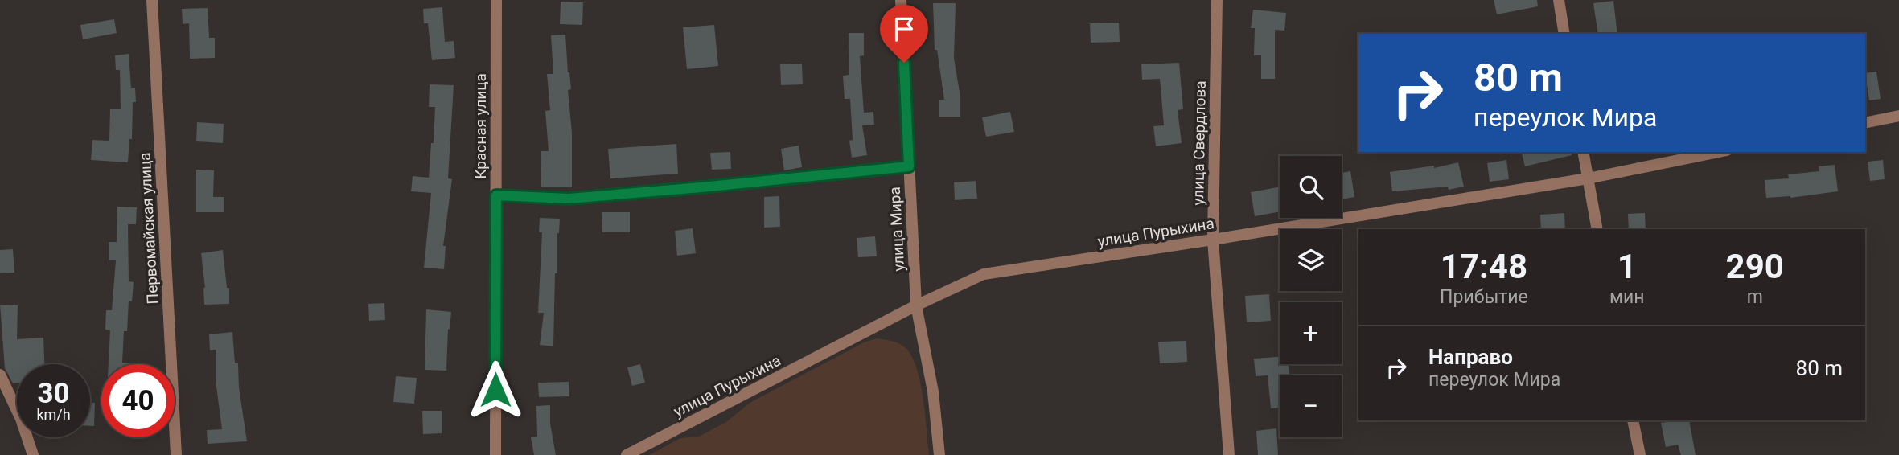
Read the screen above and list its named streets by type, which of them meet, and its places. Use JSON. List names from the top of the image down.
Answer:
{
  "streets": {
    "street": [
      "Красная улица",
      "улица Свердлова",
      "Первомайская улица",
      "улица Мира",
      "улица Пурыхина"
    ]
  },
  "crossings": [
    ["улица Свердлова", "улица Пурыхина"],
    ["улица Мира", "улица Пурыхина"]
  ],
  "page": {
    "turn": ["80 m", "переулок Мира"],
    "map_buttons": ["+", "−"],
    "eta": [
      "17:48",
      "Прибытие",
      "1",
      "мин",
      "290",
      "m"
    ],
    "list": [
      {
        "name": "Направо",
        "note": "переулок Мира",
        "value": "80 m"
      }
    ],
    "speed": "30 km/h",
    "limit": "40"
  }
}
